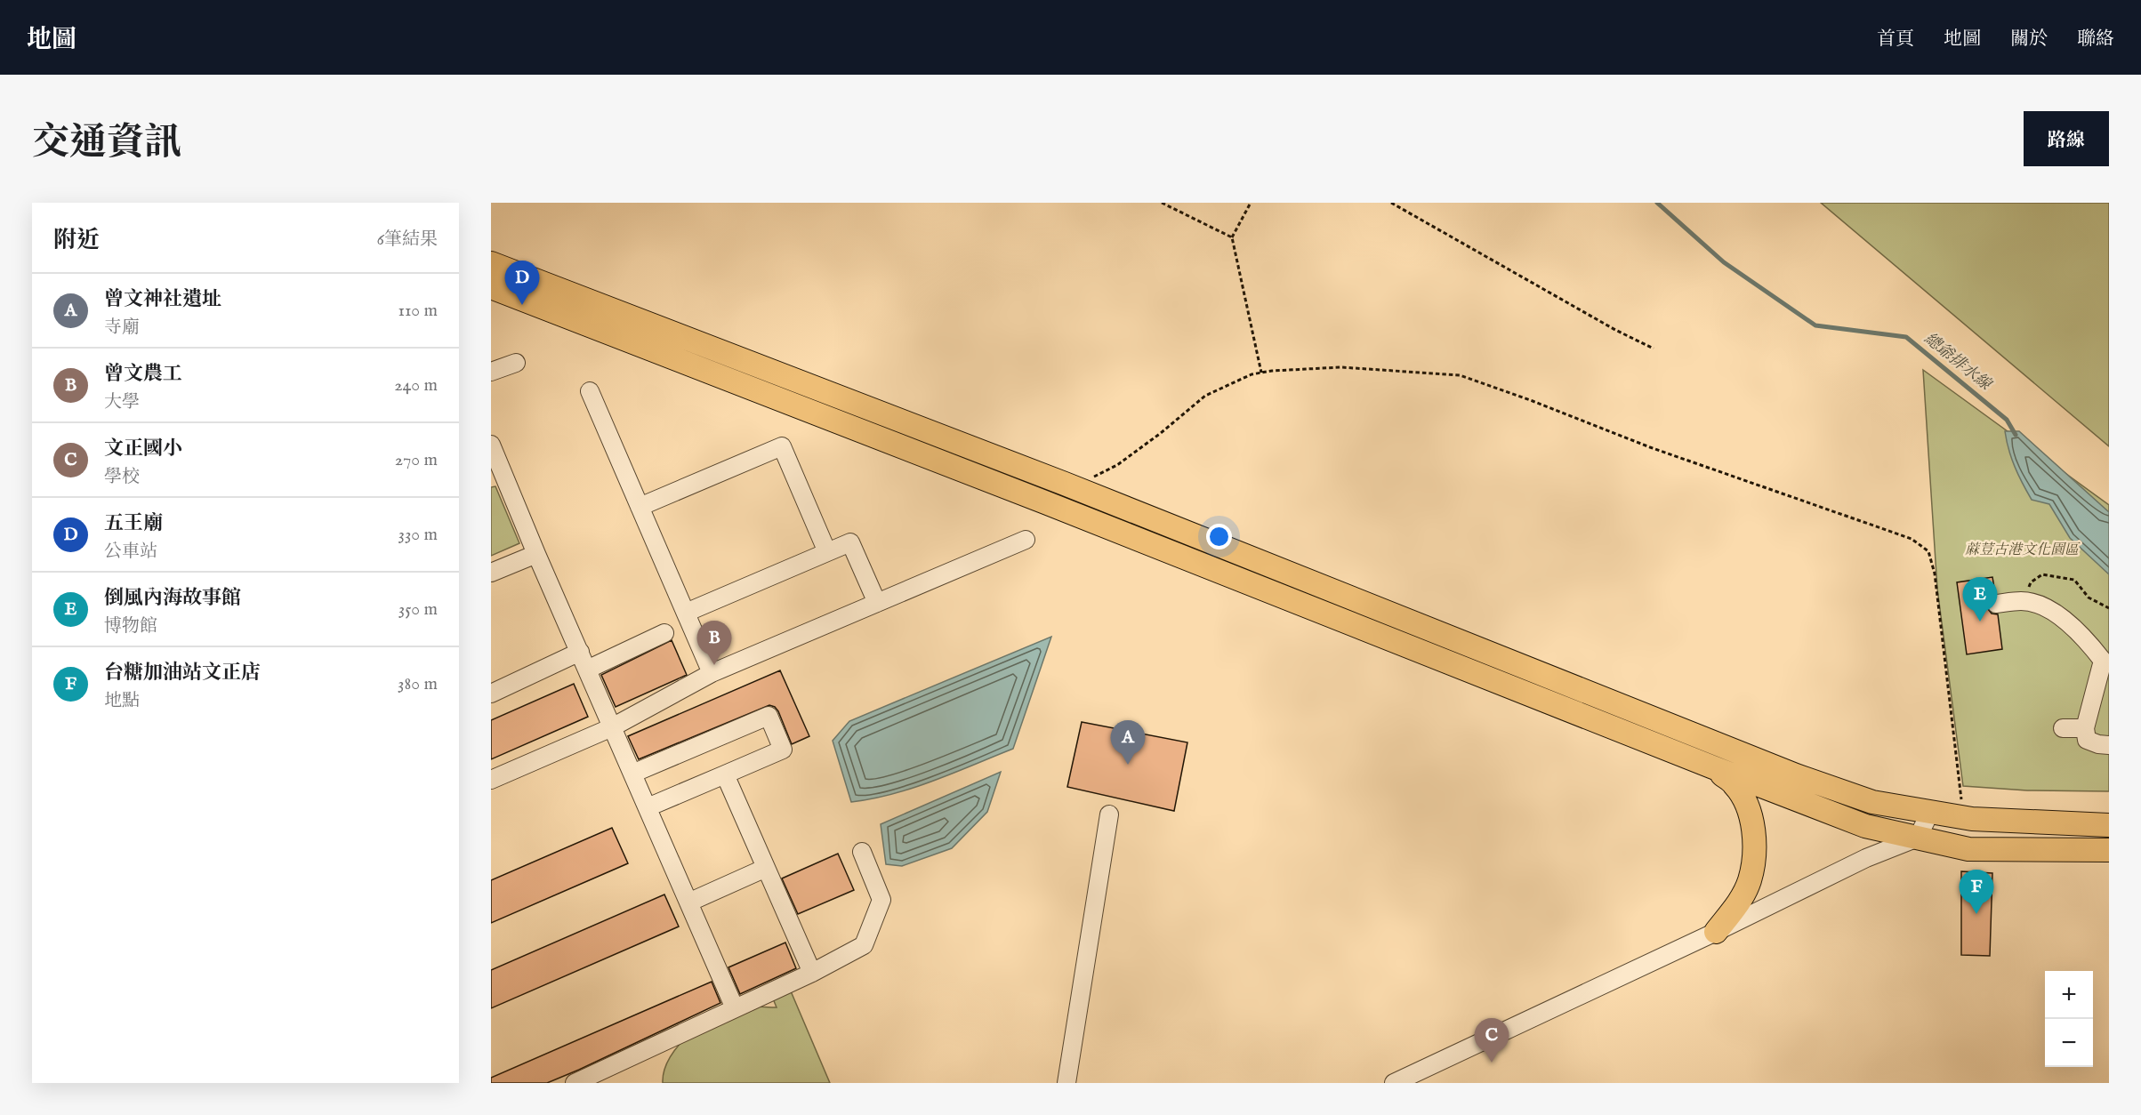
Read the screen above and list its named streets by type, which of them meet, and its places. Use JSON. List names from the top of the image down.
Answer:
{
  "water": ["總爺排水線"],
  "parks": ["蔴荳古港文化園區"],
  "page": {
    "header": "地圖",
    "nav": [
      "首頁",
      "地圖",
      "關於",
      "聯絡"
    ],
    "title": "交通資訊",
    "buttons": "路線",
    "heading": ["附近", "6筆結果"],
    "pins": [
      "D",
      "E",
      "B",
      "A",
      "F",
      "C"
    ],
    "list": [
      {
        "mark": "A",
        "name": "曾文神社遺址",
        "note": "寺廟",
        "value": "110 m"
      },
      {
        "mark": "B",
        "name": "曾文農工",
        "note": "大學",
        "value": "240 m"
      },
      {
        "mark": "C",
        "name": "文正國小",
        "note": "學校",
        "value": "270 m"
      },
      {
        "mark": "D",
        "name": "五王廟",
        "note": "公車站",
        "value": "330 m"
      },
      {
        "mark": "E",
        "name": "倒風內海故事館",
        "note": "博物館",
        "value": "350 m"
      },
      {
        "mark": "F",
        "name": "台糖加油站文正店",
        "note": "地點",
        "value": "380 m"
      }
    ],
    "map_buttons": ["+", "−"]
  }
}
